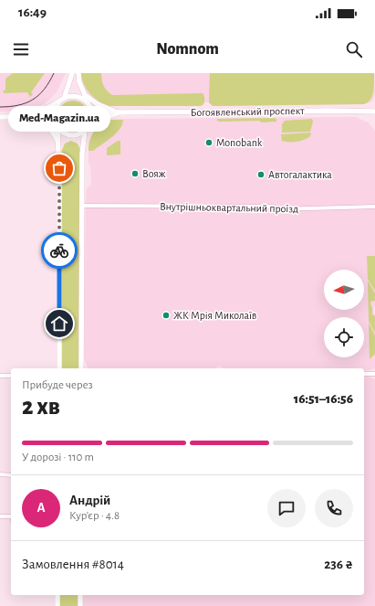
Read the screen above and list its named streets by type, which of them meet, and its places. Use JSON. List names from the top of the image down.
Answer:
{
  "streets": {
    "main road": ["Богоявленський проспект"],
    "street": ["Внутрішньоквартальний проїзд"]
  },
  "places": [
    "Monobank",
    "Med-Magazin.ua",
    "Вояж",
    "Автогалактика",
    "ЖК Мрія Миколаїв"
  ],
  "north": "left",
  "page": {
    "status": "16:49",
    "header": "Nomnom",
    "bubble": "Med-Magazin.ua",
    "heading": ["2 хв", "Прибуде через", "16:51–16:56"],
    "panel": [
      "Андрій",
      "Кур’єр · 4.8",
      "Замовлення #8014",
      "236 ₴"
    ],
    "bar": "У дорозі · 110 m",
    "round": "А"
  }
}
